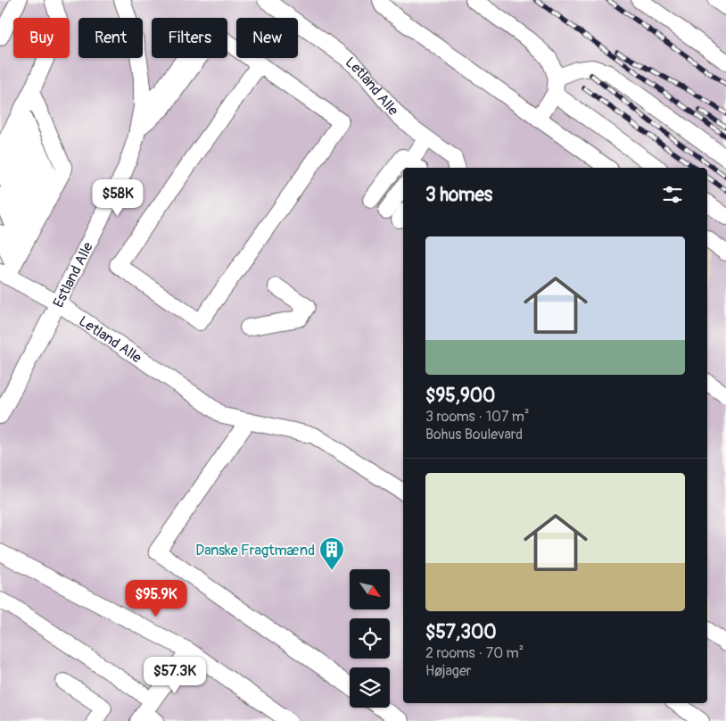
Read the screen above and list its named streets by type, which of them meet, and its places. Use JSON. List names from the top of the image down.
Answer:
{
  "streets": {
    "street": ["Letland Alle", "Estland Alle"]
  },
  "crossings": [
    ["Letland Alle", "Estland Alle"]
  ],
  "places": {
    "building": ["Danske Fragtmænd"]
  },
  "north": "bottom right",
  "page": {
    "chip": [
      "Buy",
      "Rent",
      "Filters",
      "New"
    ],
    "heading": "3 homes",
    "price": ["$58K", "$95.9K", "$57.3K"],
    "list": [
      {
        "name": "$95,900",
        "note": "3 rooms · 107 m² · Bohus Boulevard"
      },
      {
        "name": "$57,300",
        "note": "2 rooms · 70 m² · Højager"
      }
    ]
  }
}
